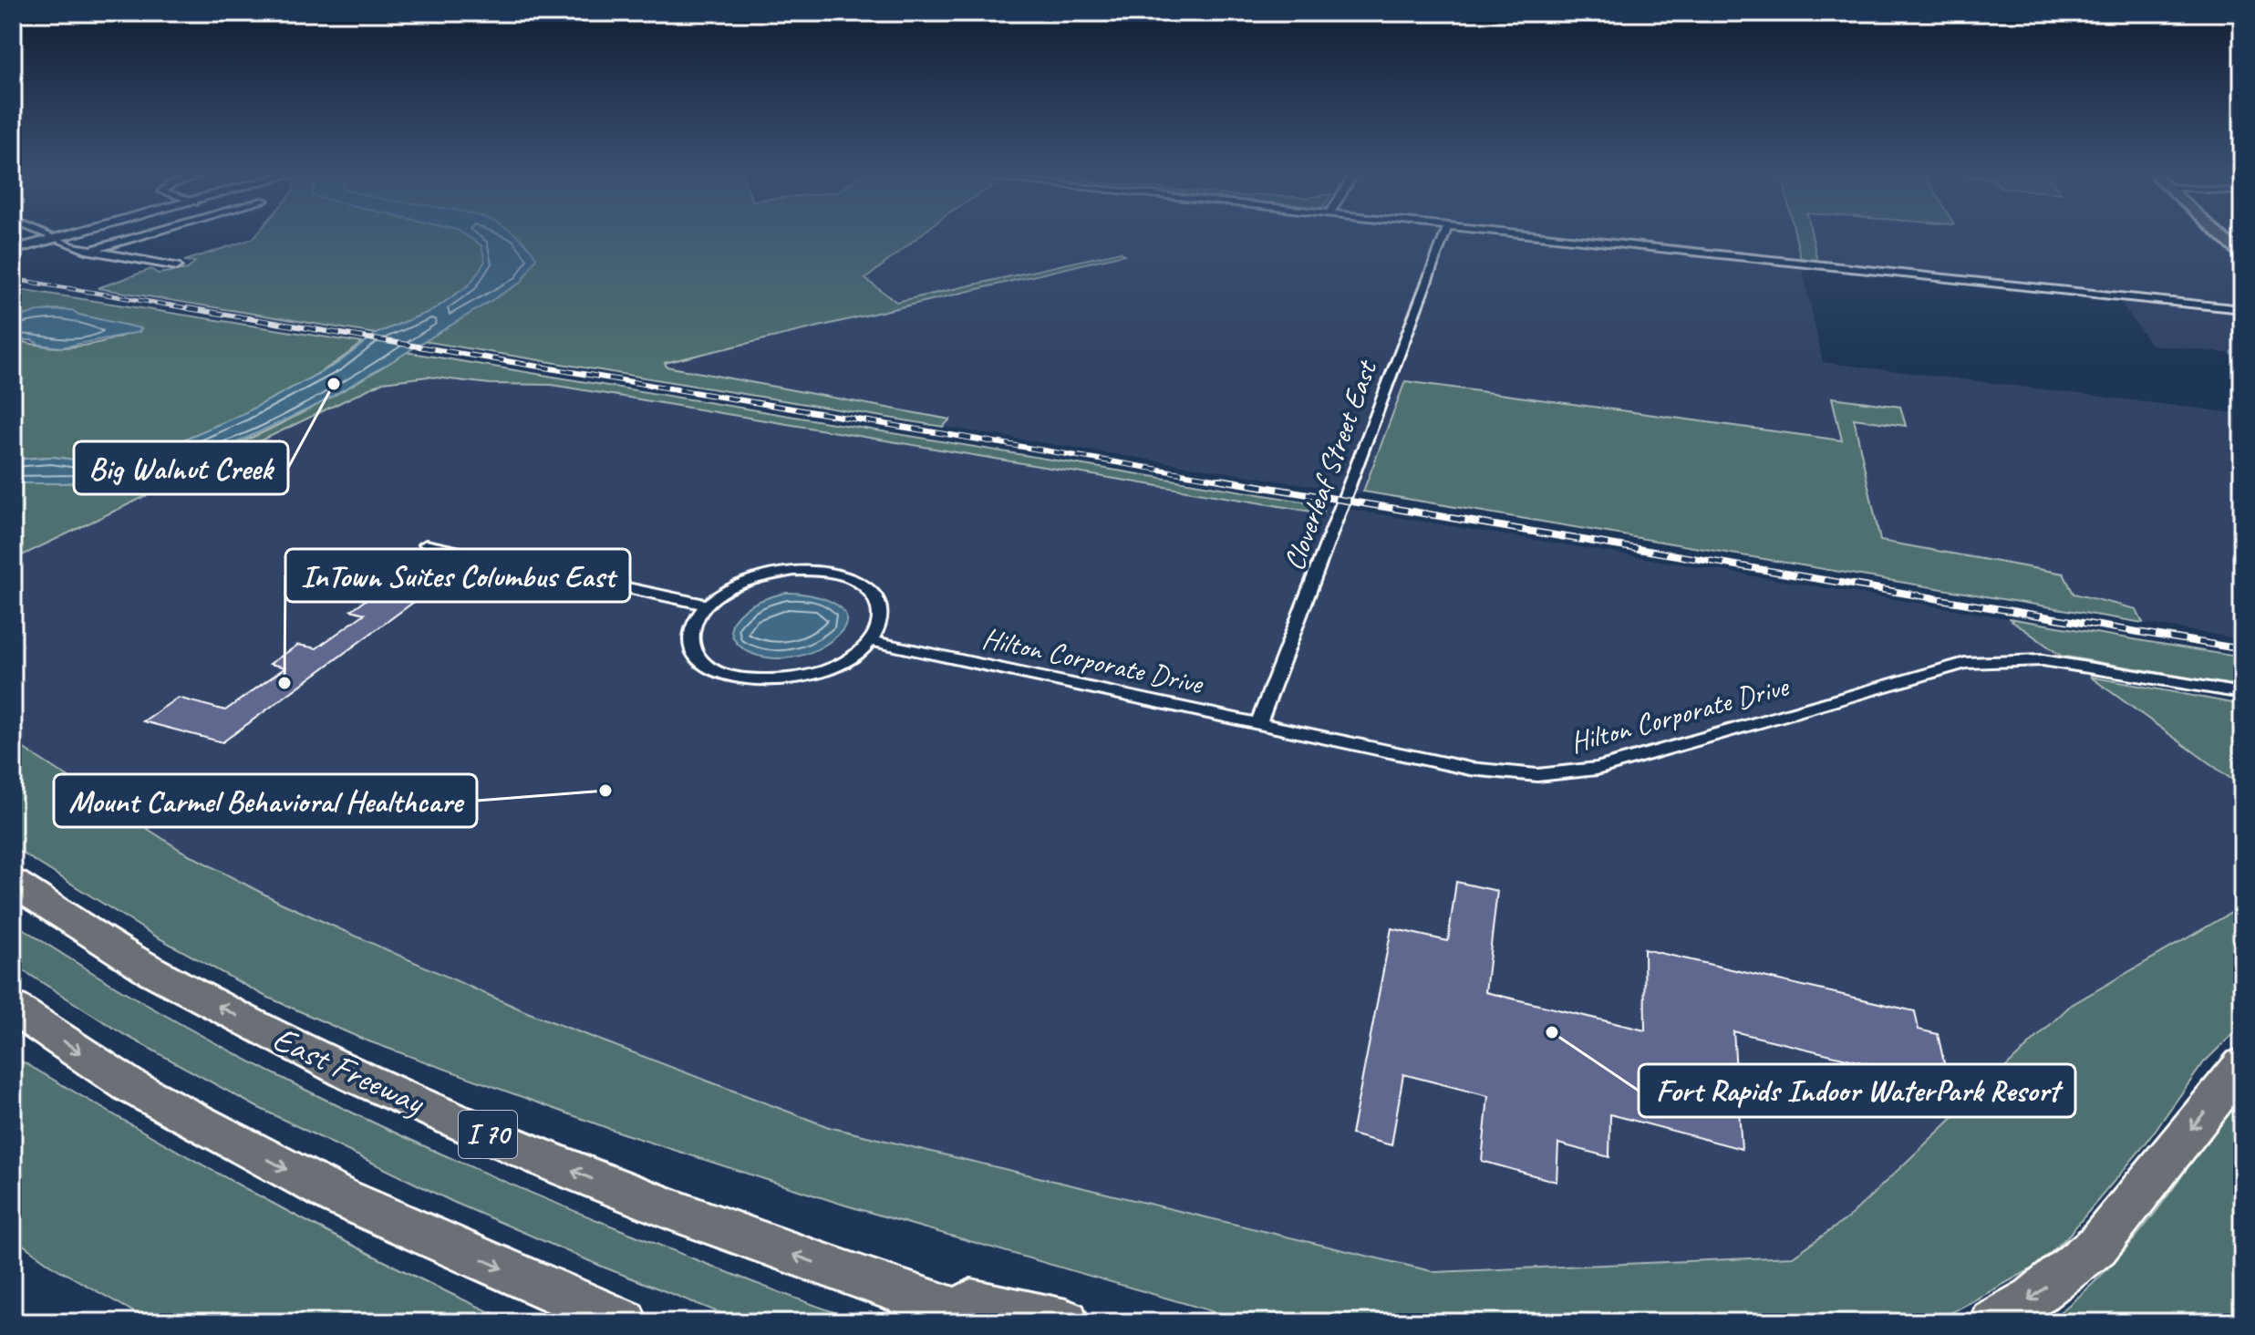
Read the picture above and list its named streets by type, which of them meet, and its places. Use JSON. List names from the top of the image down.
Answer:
{
  "streets": {
    "highway": ["East Freeway", "I 70"],
    "street": ["Cloverleaf Street East", "Hilton Corporate Drive"]
  },
  "crossings": [
    ["Cloverleaf Street East", "Hilton Corporate Drive"]
  ],
  "places": [
    "Big Walnut Creek",
    "InTown Suites Columbus East",
    "Mount Carmel Behavioral Healthcare",
    "Fort Rapids Indoor WaterPark Resort"
  ]
}
